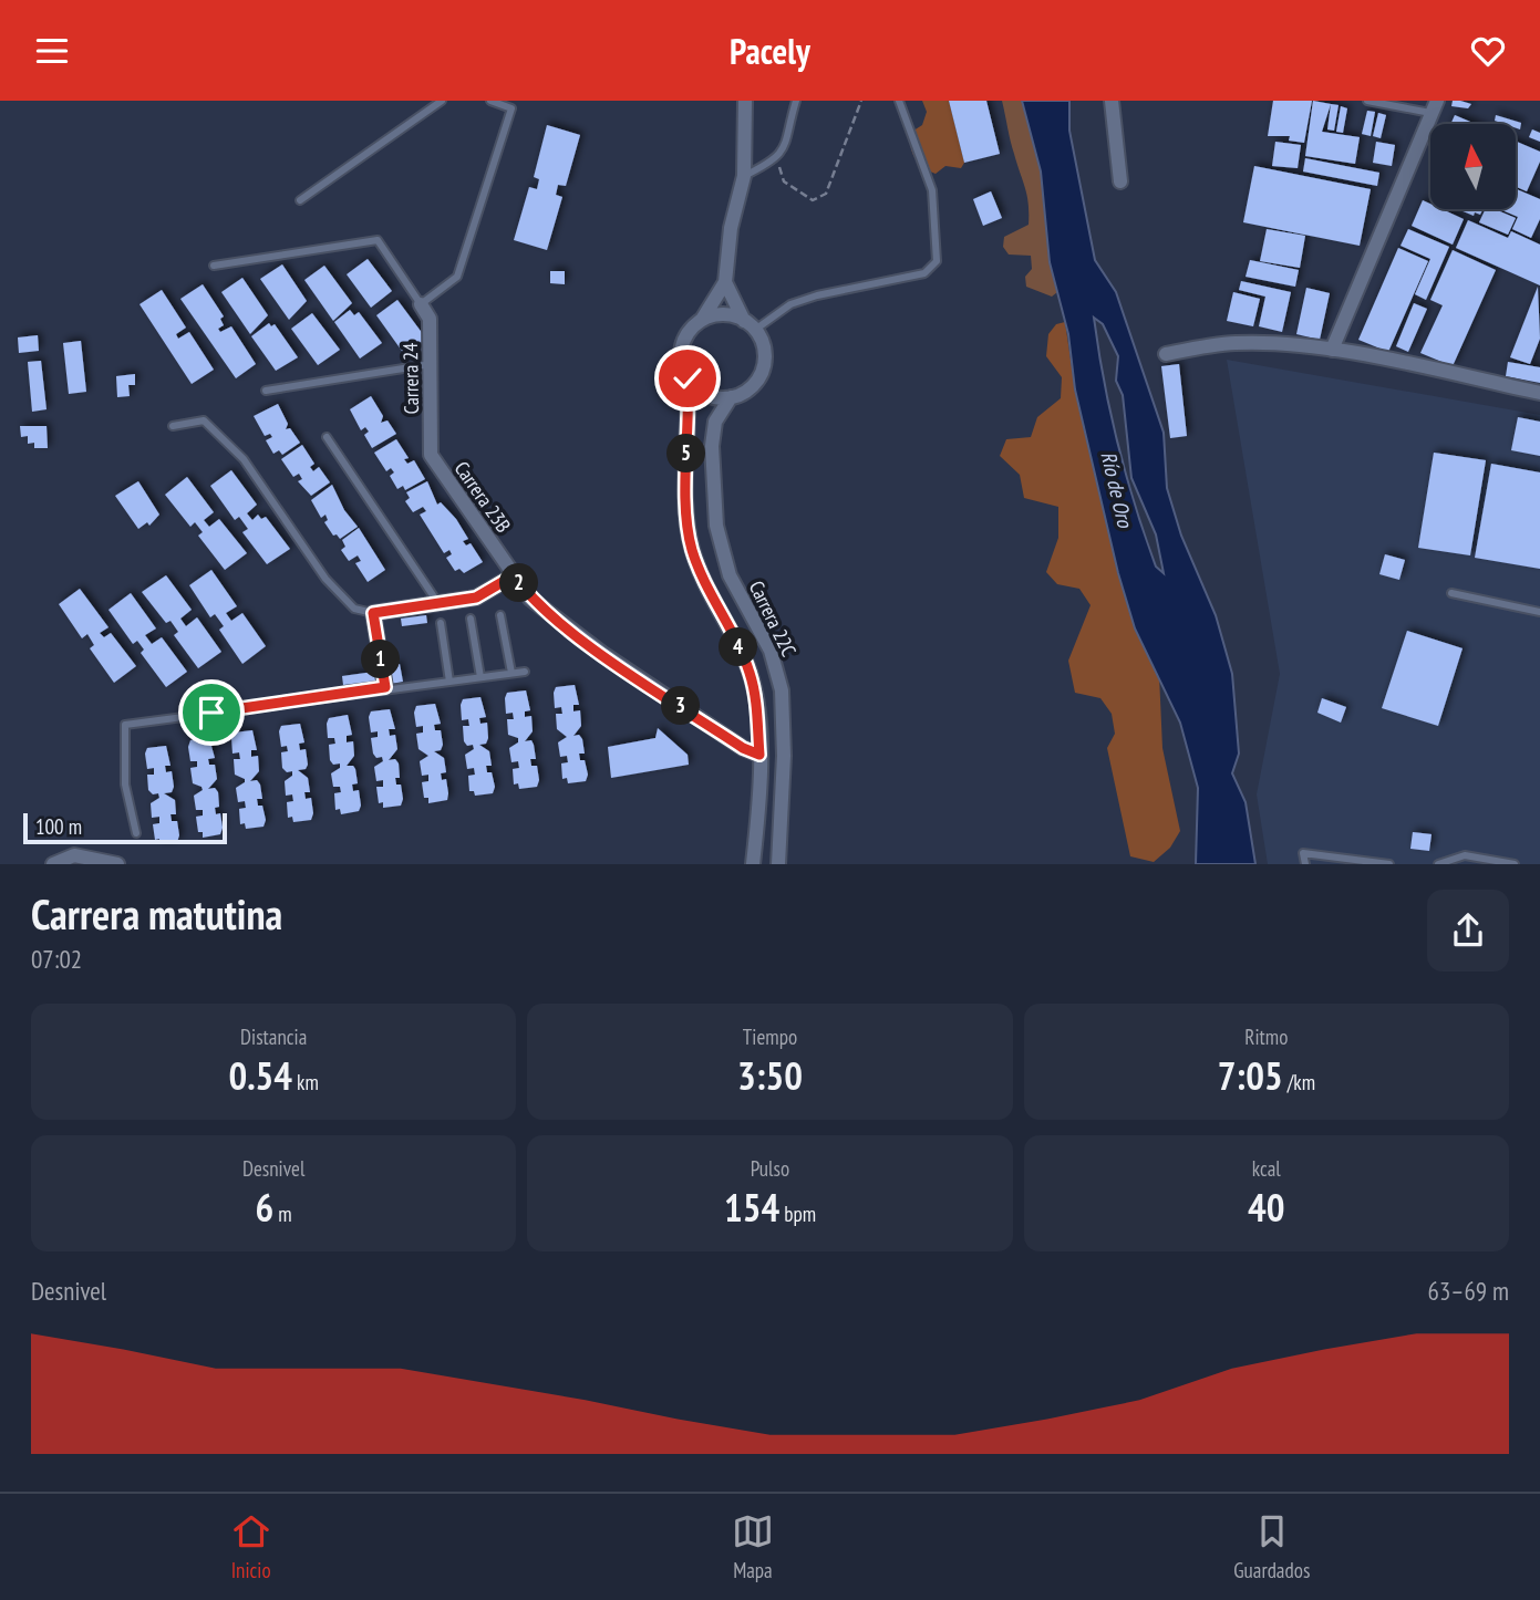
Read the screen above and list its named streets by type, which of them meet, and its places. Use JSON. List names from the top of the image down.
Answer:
{
  "streets": {
    "street": ["Carrera 24", "Carrera 23B", "Carrera 22C"]
  },
  "crossings": [
    ["Carrera 24", "Carrera 23B"]
  ],
  "water": ["Río de Oro"],
  "scale_bar": "100 m",
  "north": "top",
  "page": {
    "header": "Pacely",
    "pins": [
      "5",
      "2",
      "4",
      "1",
      "3"
    ],
    "scale": "100 m",
    "heading": ["Carrera matutina", "07:02"],
    "stats": [
      ["Distancia", "0.54 km"],
      ["Tiempo", "3:50"],
      ["Ritmo", "7:05 /km"],
      ["Desnivel", "6 m"],
      ["Pulso", "154 bpm"],
      ["kcal", "40"]
    ],
    "chart": ["Desnivel", "63–69 m"],
    "tabs": ["Inicio", "Mapa", "Guardados"]
  }
}
